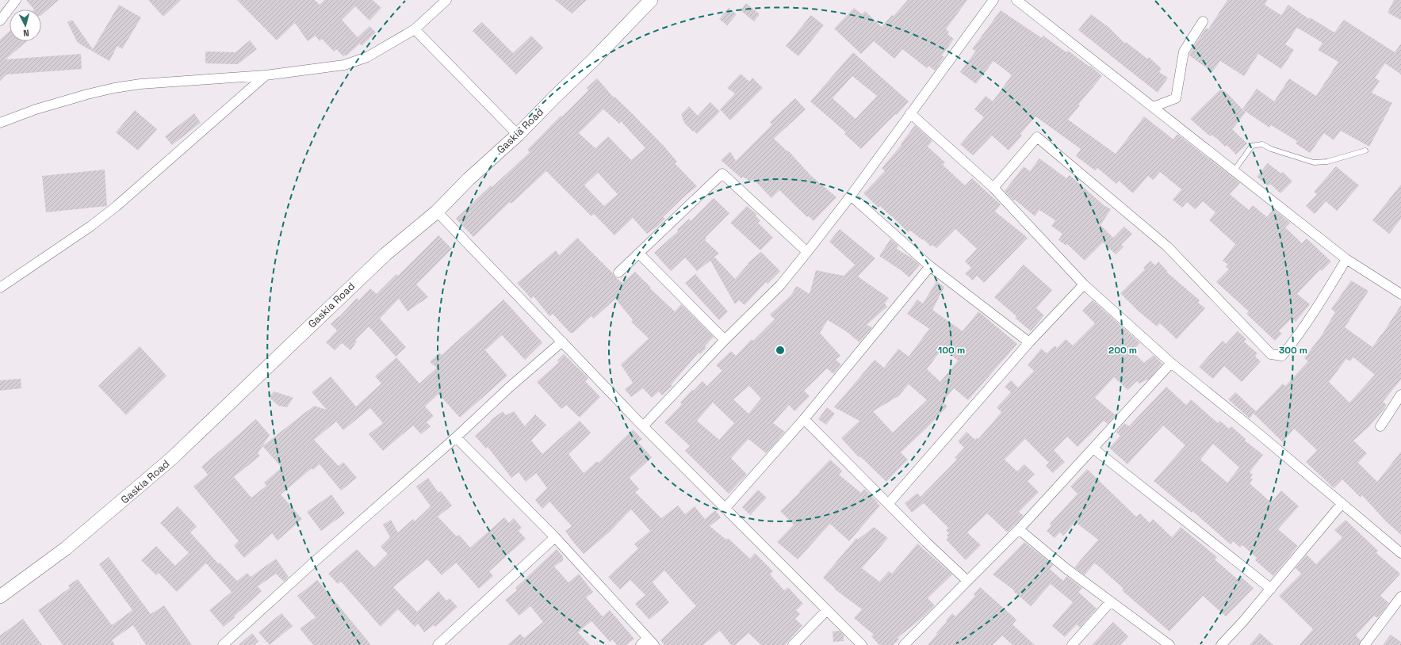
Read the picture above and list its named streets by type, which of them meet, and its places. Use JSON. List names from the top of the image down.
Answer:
{
  "streets": {
    "main road": ["Gaskia Road"]
  },
  "north": "bottom",
  "rings": ["100 m", "200 m", "300 m"]
}
